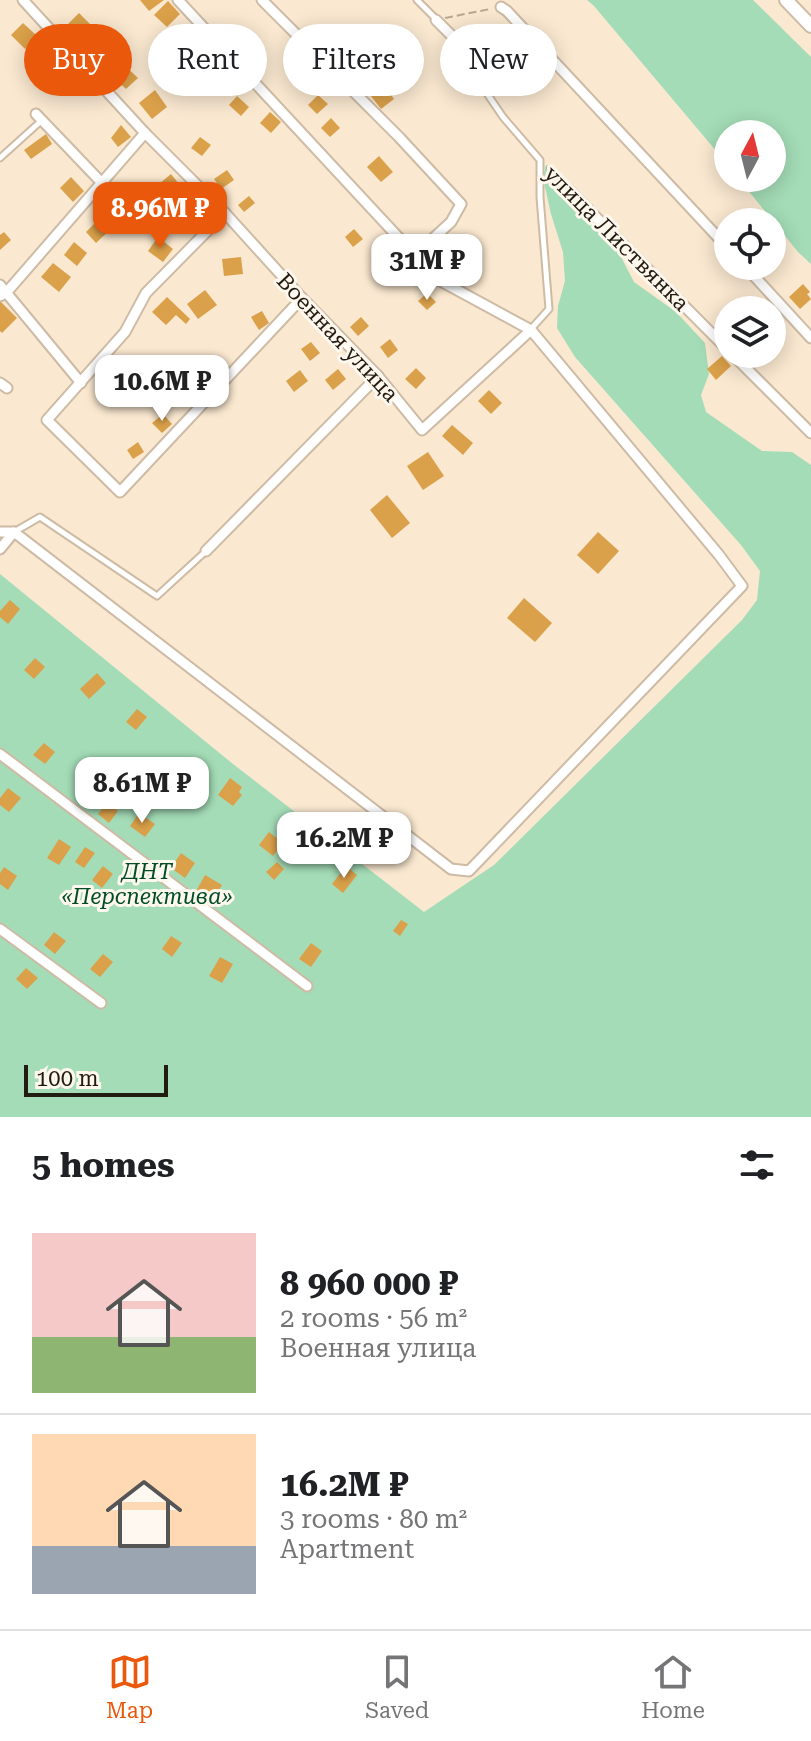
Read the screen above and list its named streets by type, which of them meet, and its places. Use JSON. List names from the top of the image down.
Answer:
{
  "streets": {
    "street": ["улица Листвянка", "Военная улица"]
  },
  "parks": ["ДНТ «Перспектива»"],
  "scale_bar": "100 m",
  "north": "top",
  "page": {
    "chip": [
      "Buy",
      "Rent",
      "Filters",
      "New"
    ],
    "price": [
      "8.96M ₽",
      "31M ₽",
      "10.6M ₽",
      "8.61M ₽",
      "16.2M ₽"
    ],
    "scale": "100 m",
    "heading": "5 homes",
    "list": [
      {
        "name": "8 960 000 ₽",
        "note": "2 rooms · 56 m² · Военная улица"
      },
      {
        "name": "16.2M ₽",
        "note": "3 rooms · 80 m² · Apartment"
      }
    ],
    "tabs": ["Map", "Saved", "Home"]
  }
}
